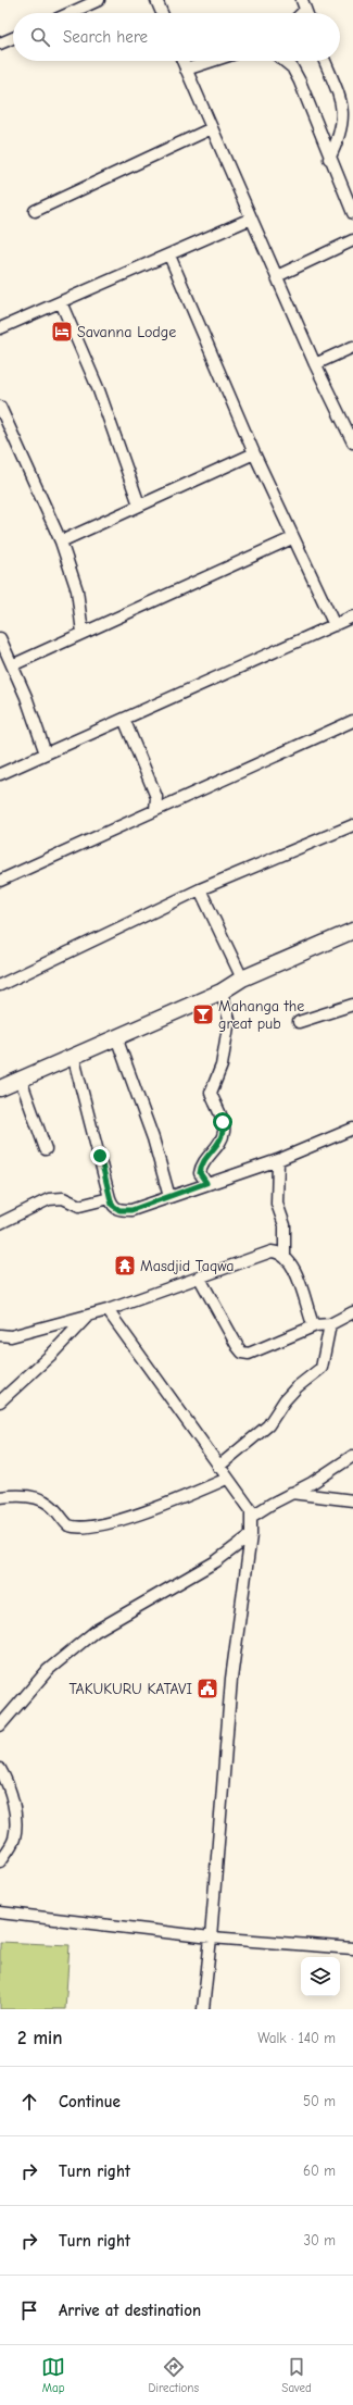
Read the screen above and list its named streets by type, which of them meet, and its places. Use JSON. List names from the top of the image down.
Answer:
{
  "places": {
    "hotel": ["Savanna Lodge"],
    "bar": ["Mahanga the great pub"],
    "temple": ["Masdjid Taqwa"],
    "public building": ["TAKUKURU KATAVI"]
  },
  "page": {
    "search": "Search here",
    "heading": ["2 min", "Walk · 140 m"],
    "list": [
      ["Continue", "50 m"],
      ["Turn right", "60 m"],
      ["Turn right", "30 m"],
      "Arrive at destination"
    ],
    "nav": ["Map", "Directions", "Saved"]
  }
}
